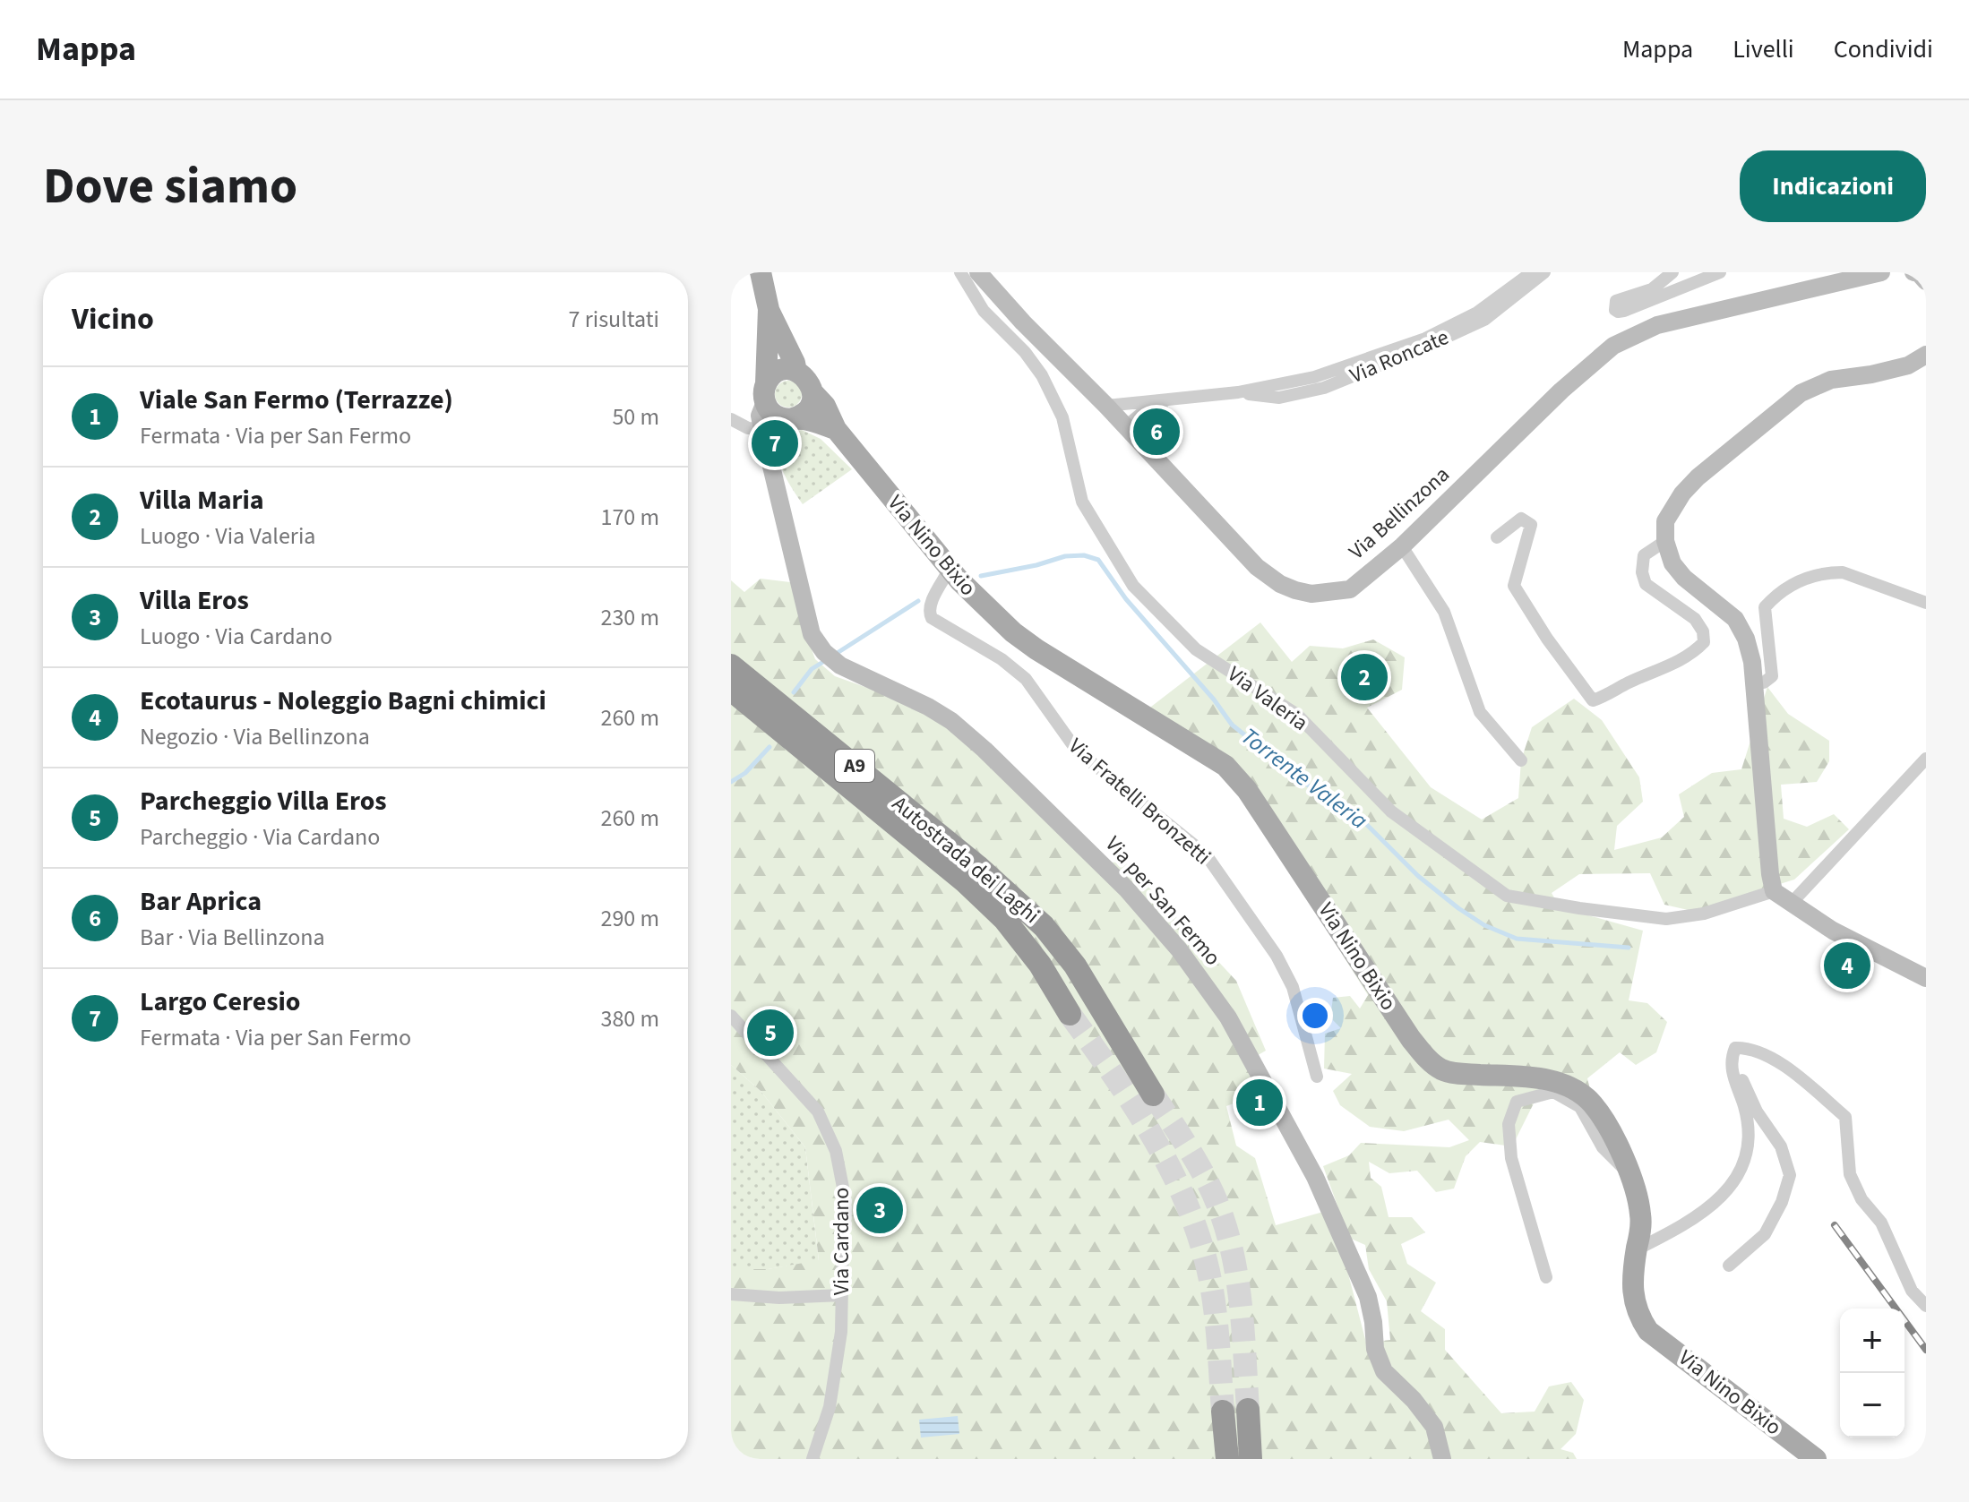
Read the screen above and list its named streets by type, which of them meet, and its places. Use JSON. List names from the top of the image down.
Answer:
{
  "streets": {
    "highway": ["A9", "Autostrada dei Laghi"],
    "main road": ["Via Nino Bixio"],
    "street": [
      "Via Roncate",
      "Via Bellinzona",
      "Via Valeria",
      "Via Fratelli Bronzetti",
      "Via per San Fermo",
      "Via Cardano"
    ]
  },
  "crossings": [
    ["Via Nino Bixio", "Via Fratelli Bronzetti"],
    ["Via Nino Bixio", "Via per San Fermo"]
  ],
  "water": ["Torrente Valeria"],
  "page": {
    "header": "Mappa",
    "nav": ["Mappa", "Livelli", "Condividi"],
    "buttons": "Indicazioni",
    "title": "Dove siamo",
    "heading": ["Vicino", "7 risultati"],
    "list": [
      {
        "mark": "1",
        "name": "Viale San Fermo (Terrazze)",
        "note": "Fermata · Via per San Fermo",
        "value": "50 m"
      },
      {
        "mark": "2",
        "name": "Villa Maria",
        "note": "Luogo · Via Valeria",
        "value": "170 m"
      },
      {
        "mark": "3",
        "name": "Villa Eros",
        "note": "Luogo · Via Cardano",
        "value": "230 m"
      },
      {
        "mark": "4",
        "name": "Ecotaurus - Noleggio Bagni chimici",
        "note": "Negozio · Via Bellinzona",
        "value": "260 m"
      },
      {
        "mark": "5",
        "name": "Parcheggio Villa Eros",
        "note": "Parcheggio · Via Cardano",
        "value": "260 m"
      },
      {
        "mark": "6",
        "name": "Bar Aprica",
        "note": "Bar · Via Bellinzona",
        "value": "290 m"
      },
      {
        "mark": "7",
        "name": "Largo Ceresio",
        "note": "Fermata · Via per San Fermo",
        "value": "380 m"
      }
    ],
    "pins": [
      "6",
      "7",
      "2",
      "4",
      "5",
      "1",
      "3"
    ],
    "map_buttons": ["+", "−"]
  }
}
